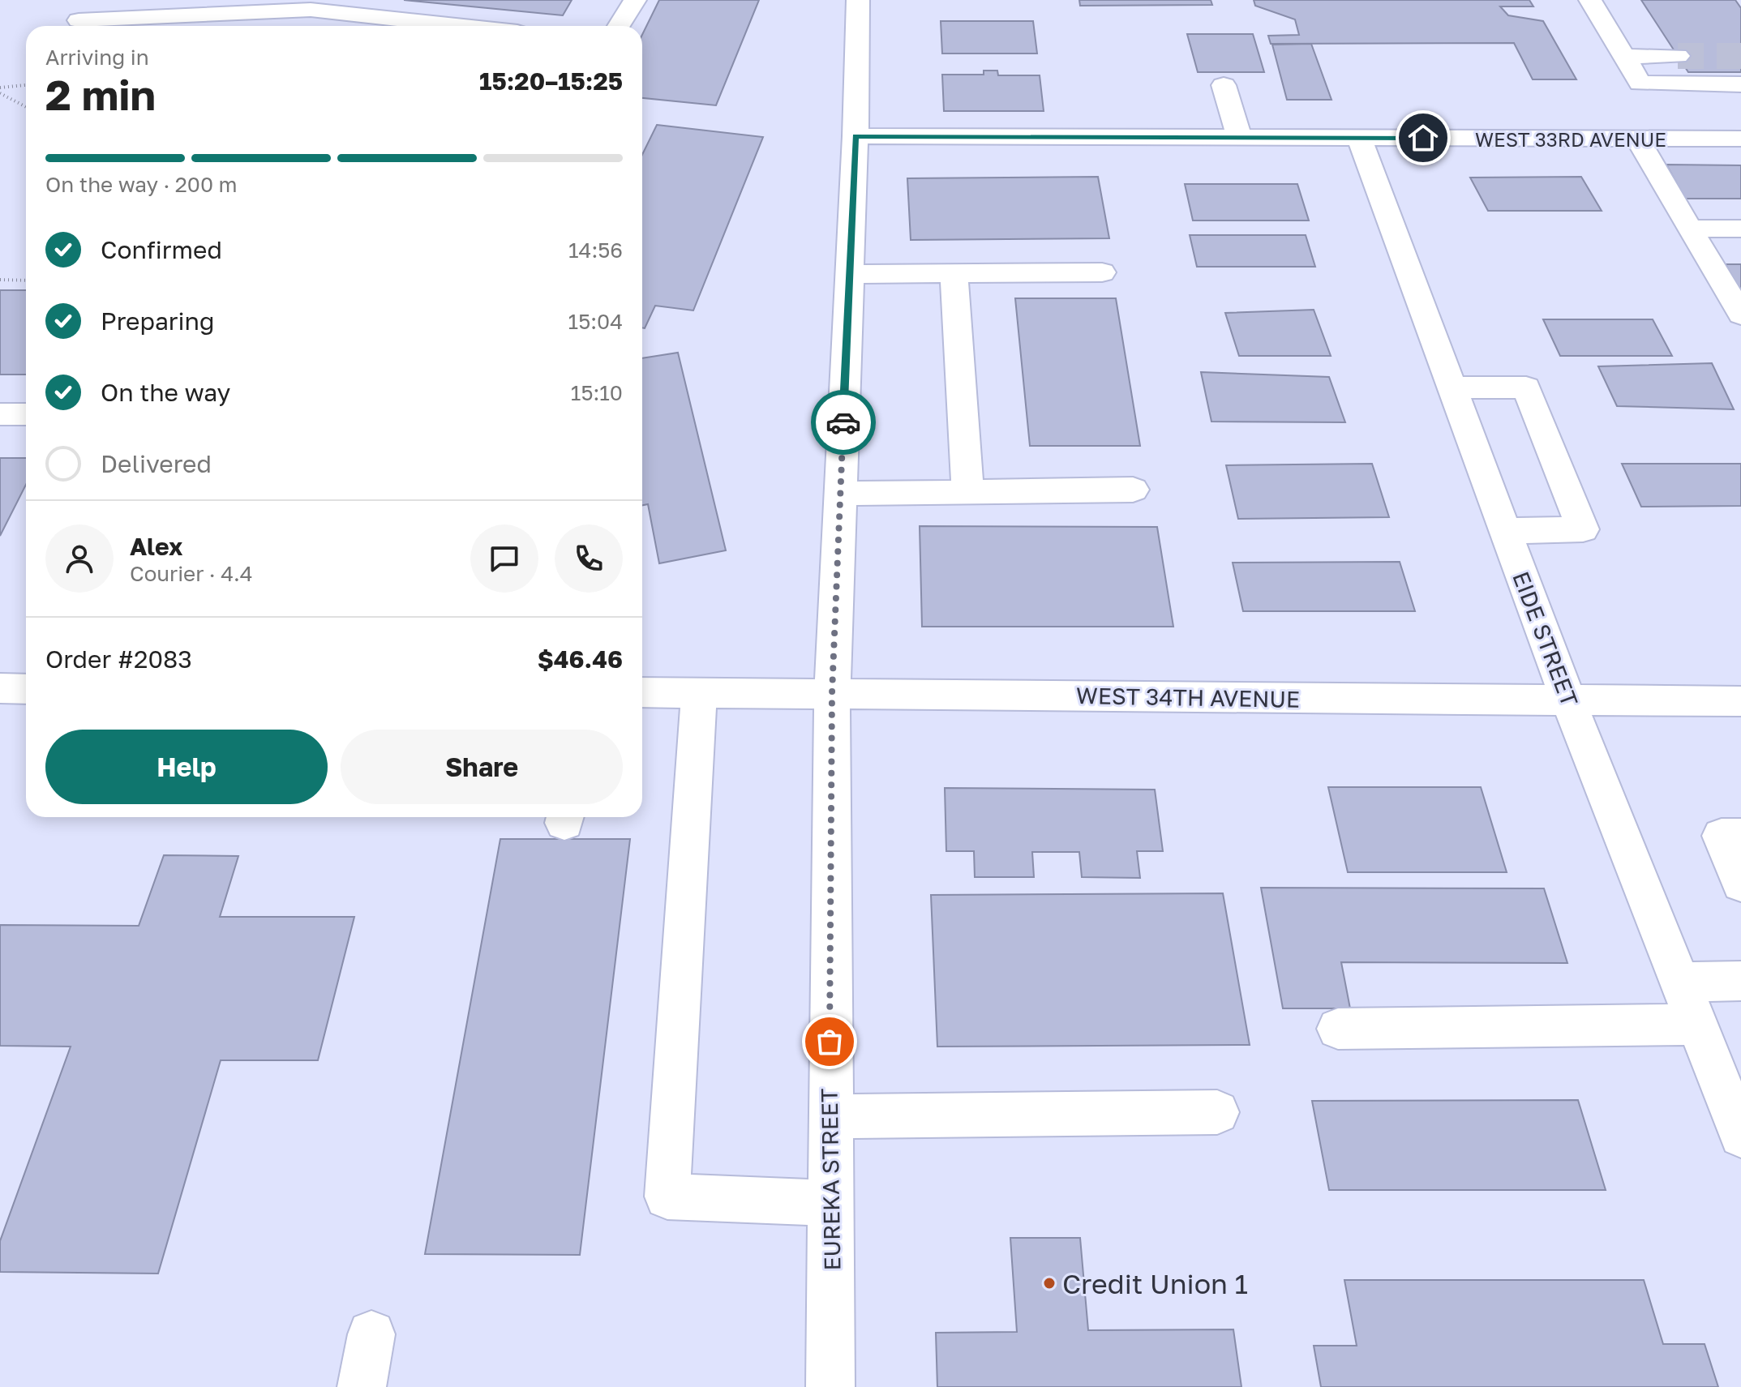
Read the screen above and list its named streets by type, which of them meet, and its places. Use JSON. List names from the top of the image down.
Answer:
{
  "streets": {
    "street": [
      "WEST 33RD AVENUE",
      "EIDE STREET",
      "WEST 34TH AVENUE",
      "EUREKA STREET"
    ]
  },
  "crossings": [
    ["WEST 33RD AVENUE", "EIDE STREET"],
    ["WEST 33RD AVENUE", "EUREKA STREET"],
    ["EIDE STREET", "WEST 34TH AVENUE"],
    ["WEST 34TH AVENUE", "EUREKA STREET"]
  ],
  "places": ["Credit Union 1"],
  "page": {
    "heading": ["2 min", "Arriving in", "15:20–15:25"],
    "panel": [
      "Alex",
      "Courier · 4.4",
      "Order #2083",
      "$46.46"
    ],
    "bar": "On the way · 200 m",
    "list": [
      ["Confirmed", "14:56"],
      ["Preparing", "15:04"],
      ["On the way", "15:10"],
      "Delivered"
    ],
    "buttons": ["Help", "Share"]
  }
}
